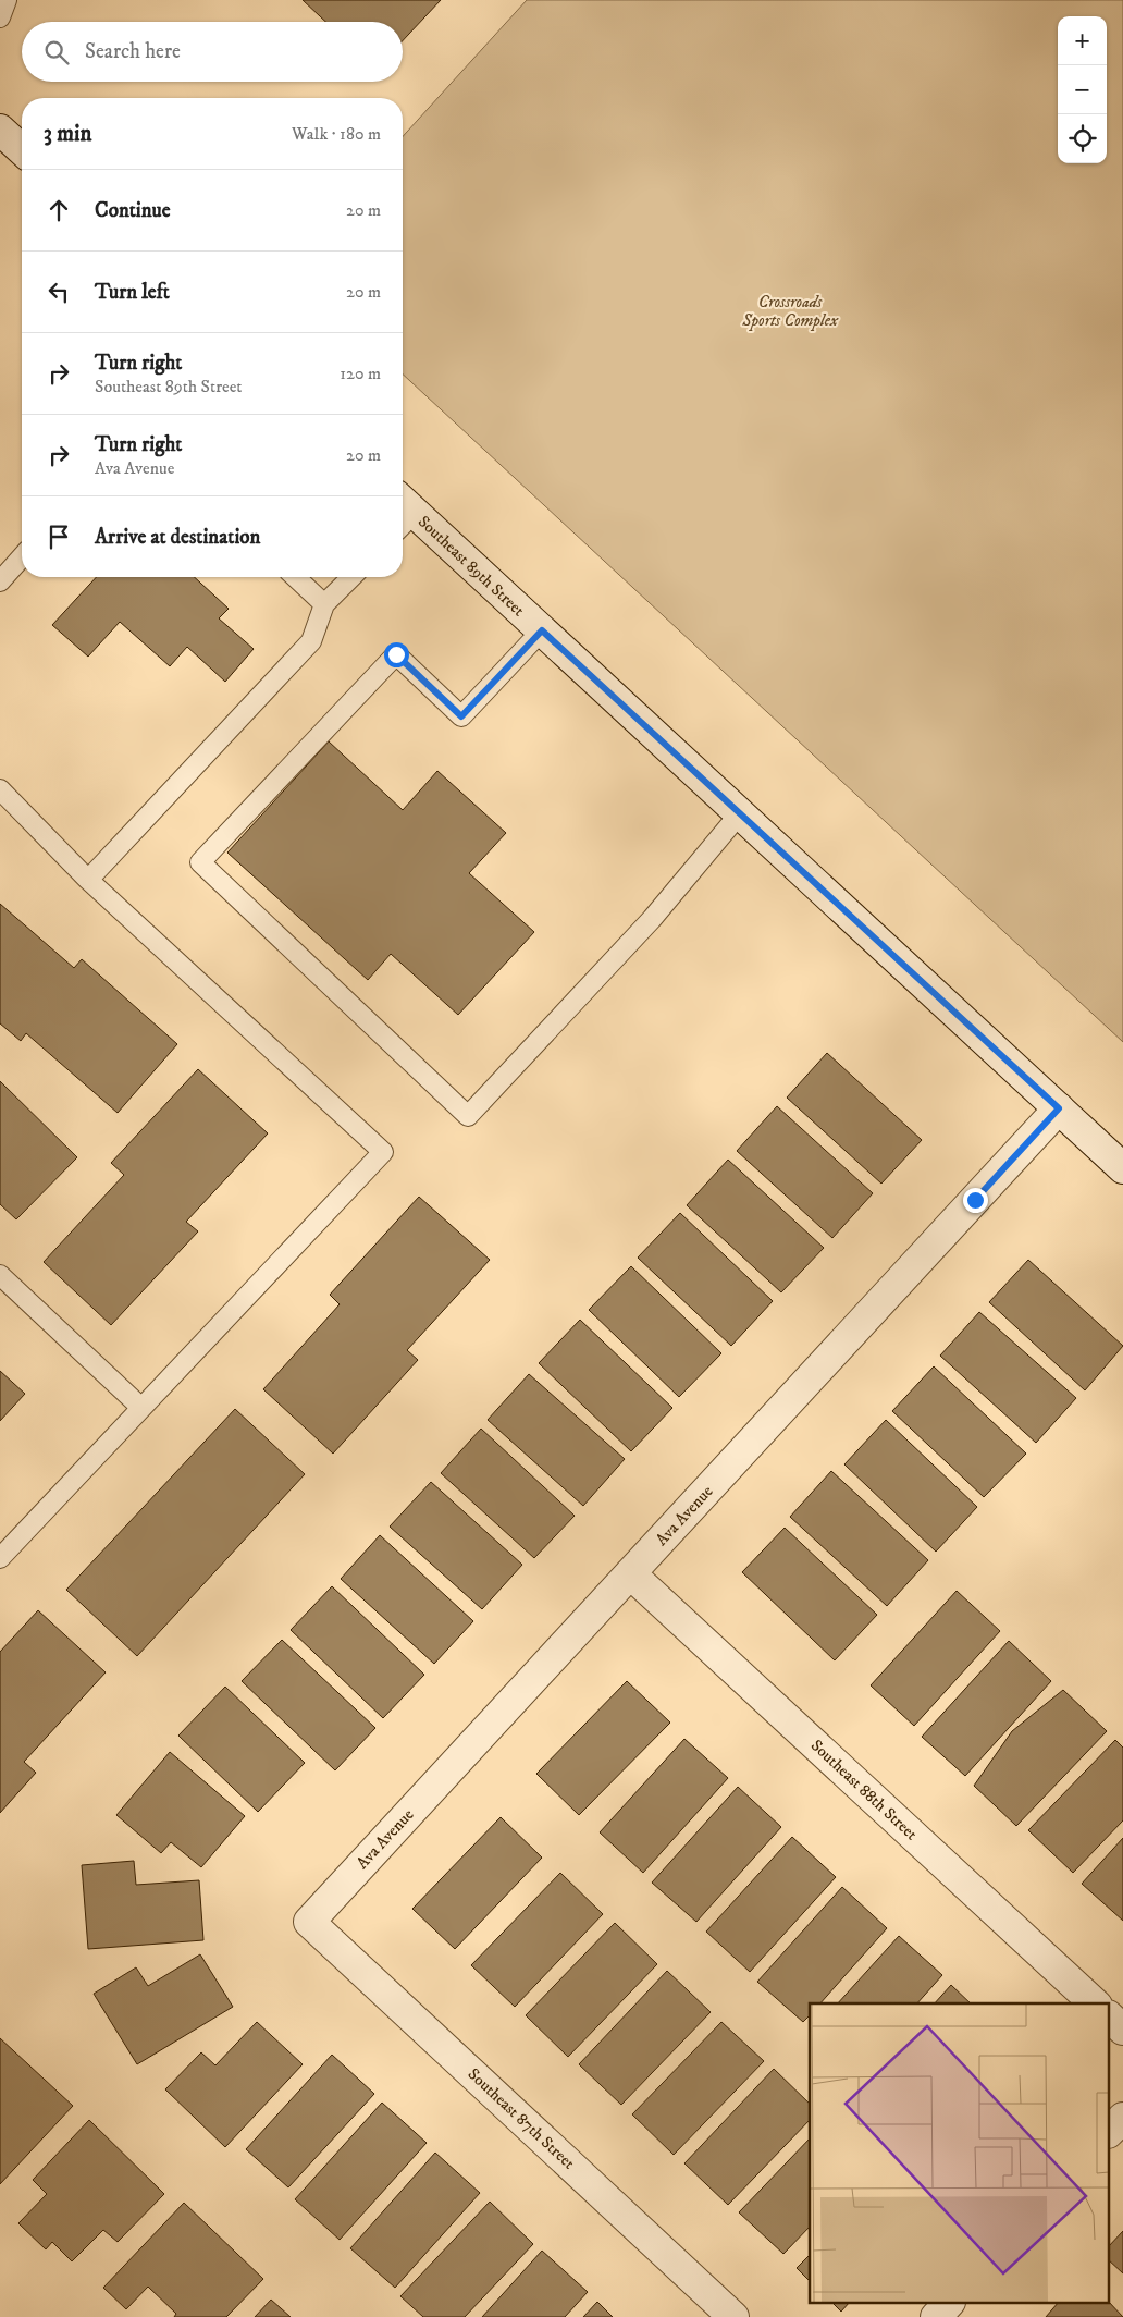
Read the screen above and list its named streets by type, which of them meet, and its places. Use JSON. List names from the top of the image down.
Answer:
{
  "streets": {
    "street": [
      "Southeast 89th Street",
      "Ava Avenue",
      "Southeast 88th Street",
      "Southeast 87th Street"
    ]
  },
  "crossings": [
    ["Southeast 89th Street", "Ava Avenue"],
    ["Ava Avenue", "Southeast 88th Street"],
    ["Ava Avenue", "Southeast 87th Street"]
  ],
  "parks": ["Crossroads Sports Complex"],
  "page": {
    "map_buttons": ["+", "−"],
    "search": "Search here",
    "heading": ["3 min", "Walk · 180 m"],
    "list": [
      ["Continue", "20 m"],
      ["Turn left", "20 m"],
      ["Turn right", "Southeast 89th Street", "120 m"],
      ["Turn right", "Ava Avenue", "20 m"],
      "Arrive at destination"
    ]
  }
}
